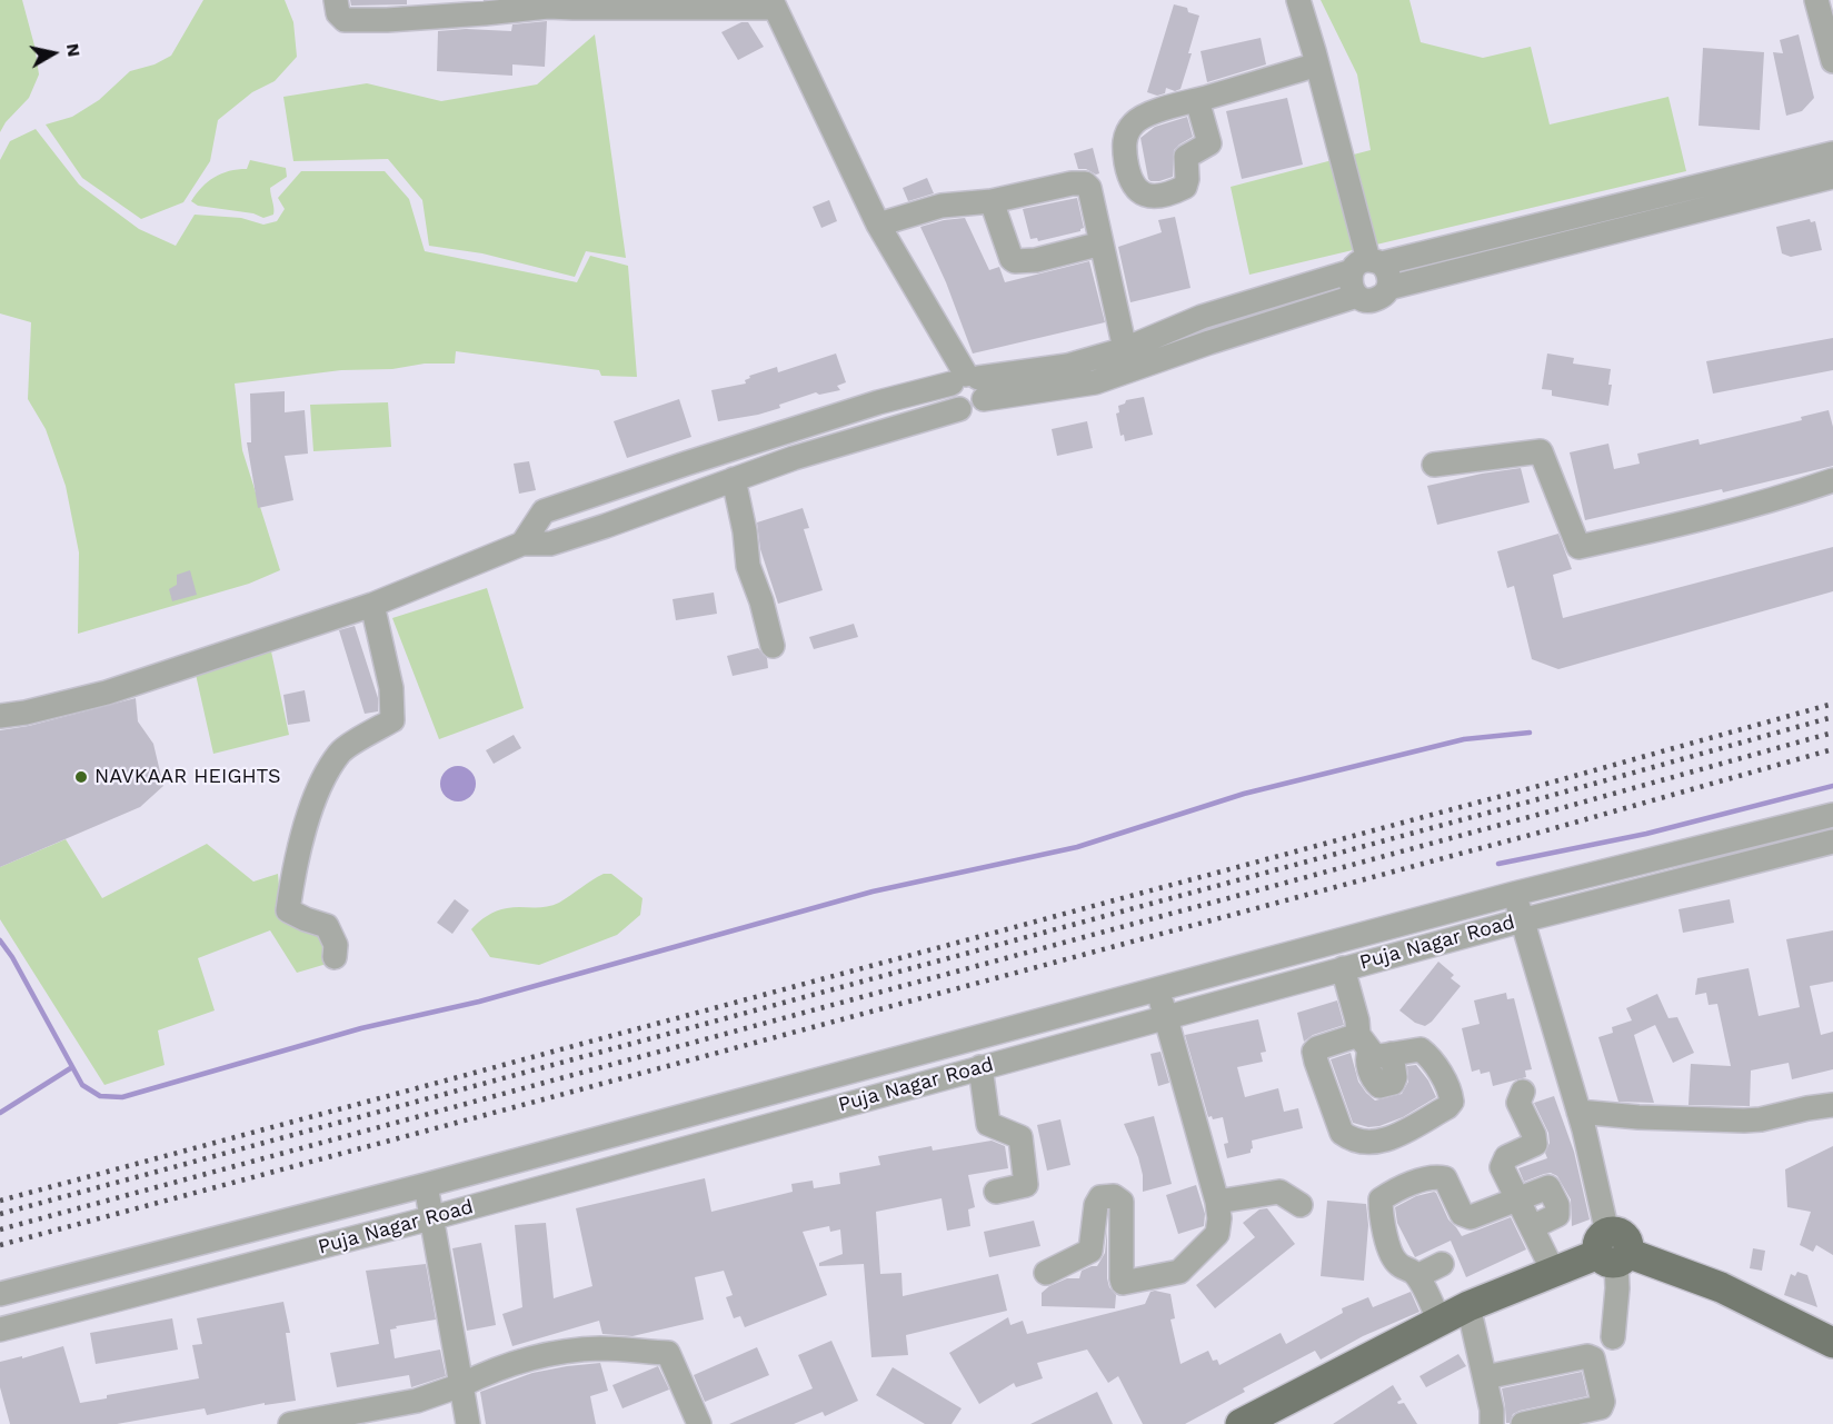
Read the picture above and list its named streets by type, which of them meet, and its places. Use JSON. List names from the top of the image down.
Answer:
{
  "streets": {
    "street": ["Puja Nagar Road"]
  },
  "places": ["NAVKAAR HEIGHTS"],
  "north": "right"
}
